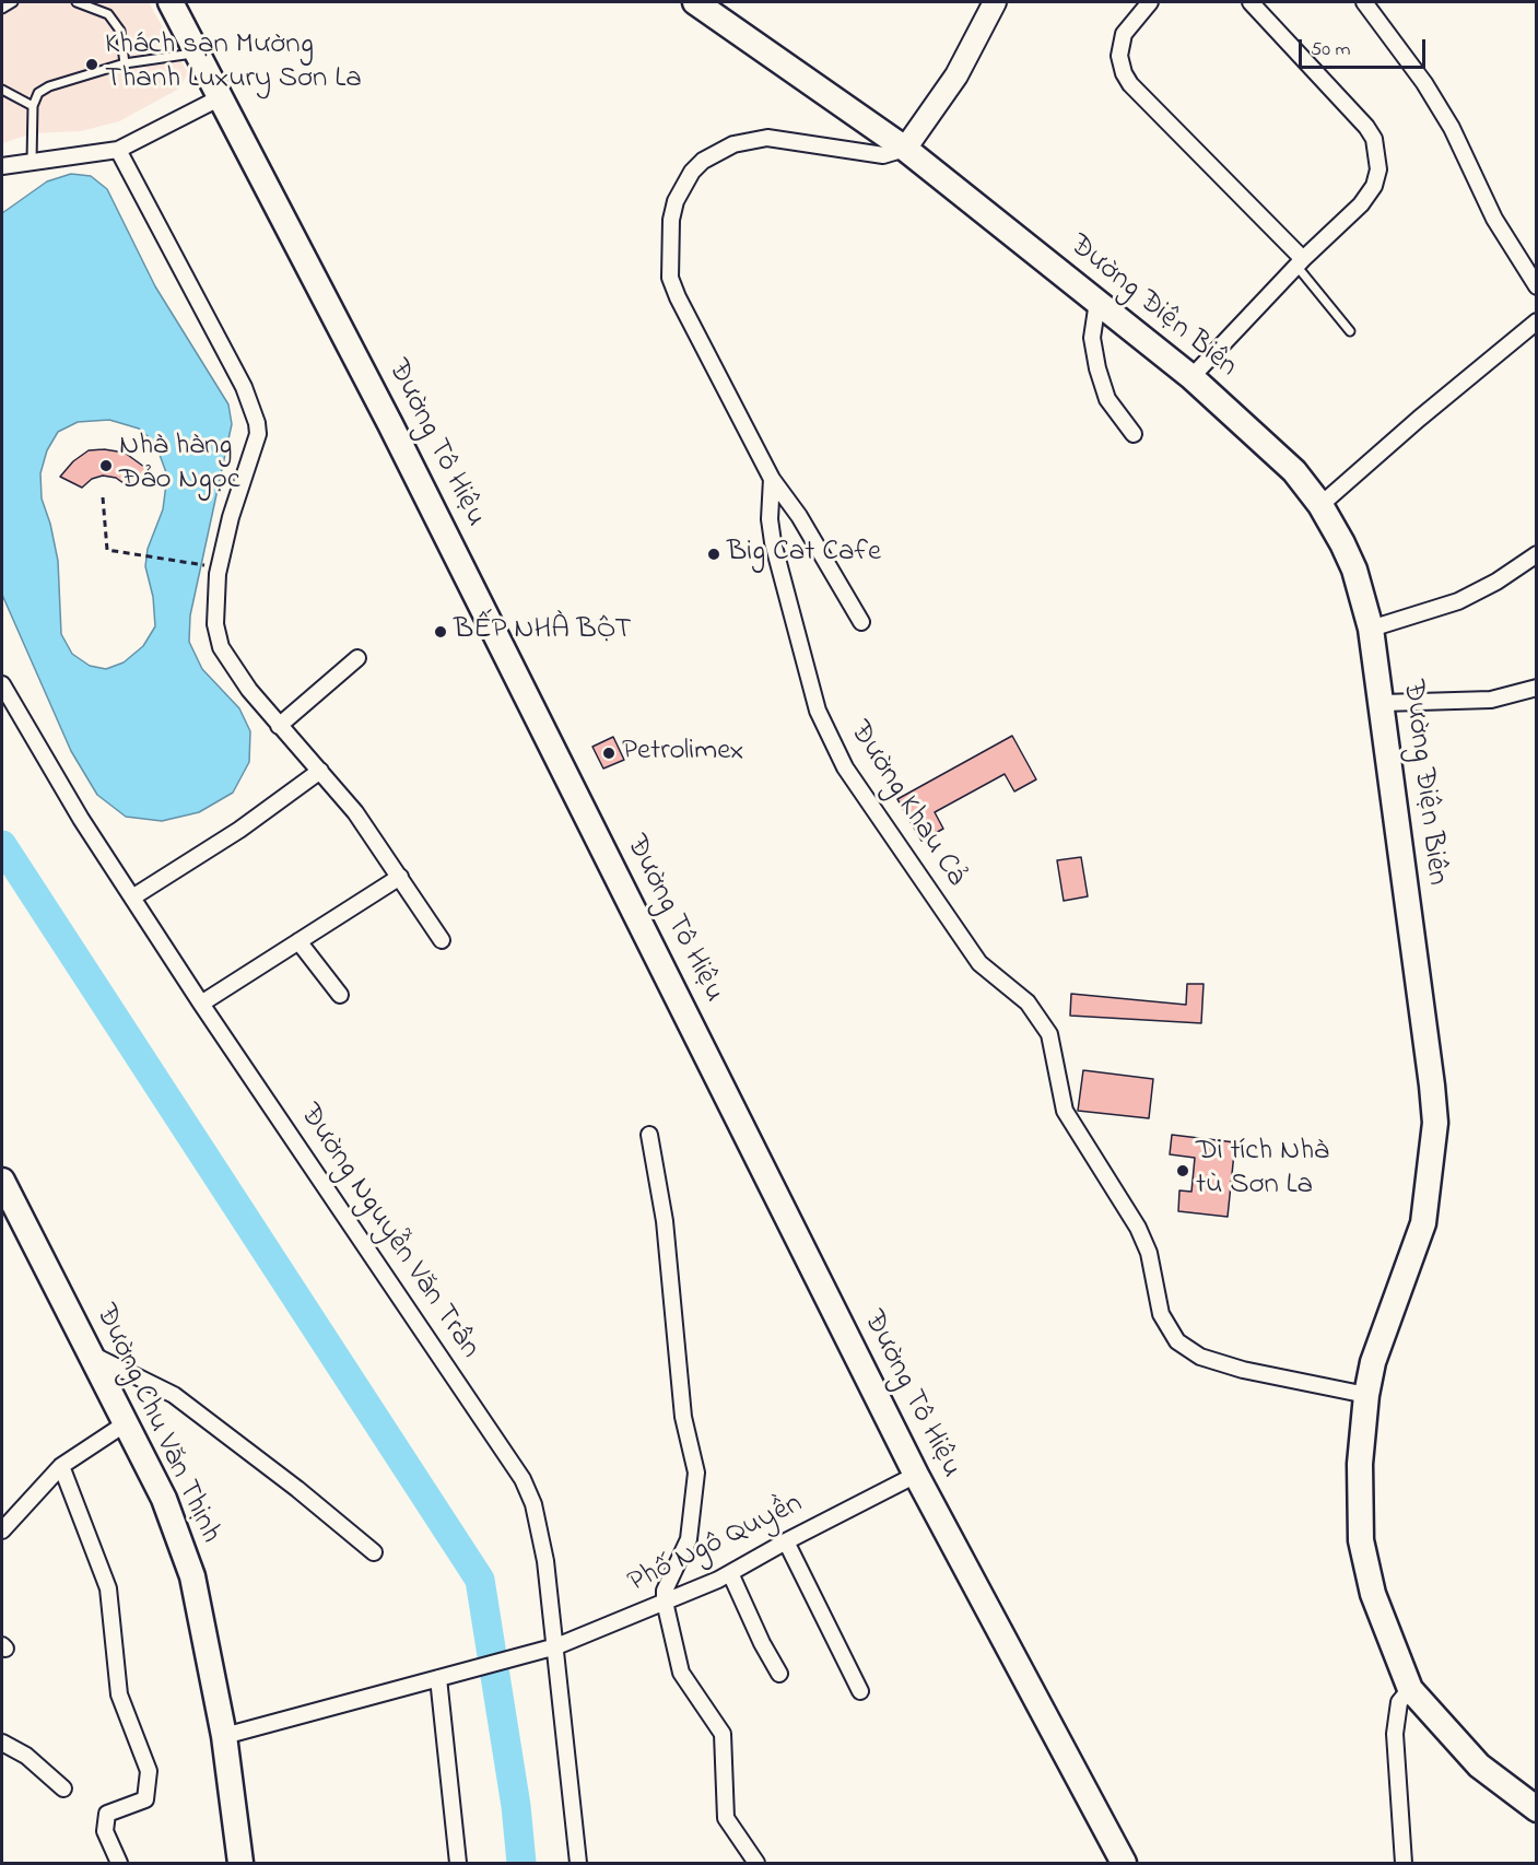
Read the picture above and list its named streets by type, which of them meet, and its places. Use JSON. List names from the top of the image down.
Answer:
{
  "streets": {
    "main road": ["Đường Điện Biên", "Đường Tô Hiệu", "Đường Chu Văn Thịnh"],
    "street": ["Đường Khau Cả", "Đường Nguyễn Văn Trân", "Phố Ngô Quyền"]
  },
  "crossings": [
    ["Đường Điện Biên", "Đường Khau Cả"],
    ["Đường Tô Hiệu", "Phố Ngô Quyền"],
    ["Đường Nguyễn Văn Trân", "Phố Ngô Quyền"]
  ],
  "places": [
    "Khách sạn Mường Thanh Luxury Sơn La",
    "Nhà hàng Đảo Ngọc",
    "Big Cat Cafe",
    "BẾP NHÀ BỘT",
    "Petrolimex",
    "Di tích Nhà tù Sơn La"
  ],
  "scale_bar": "50 m"
}
